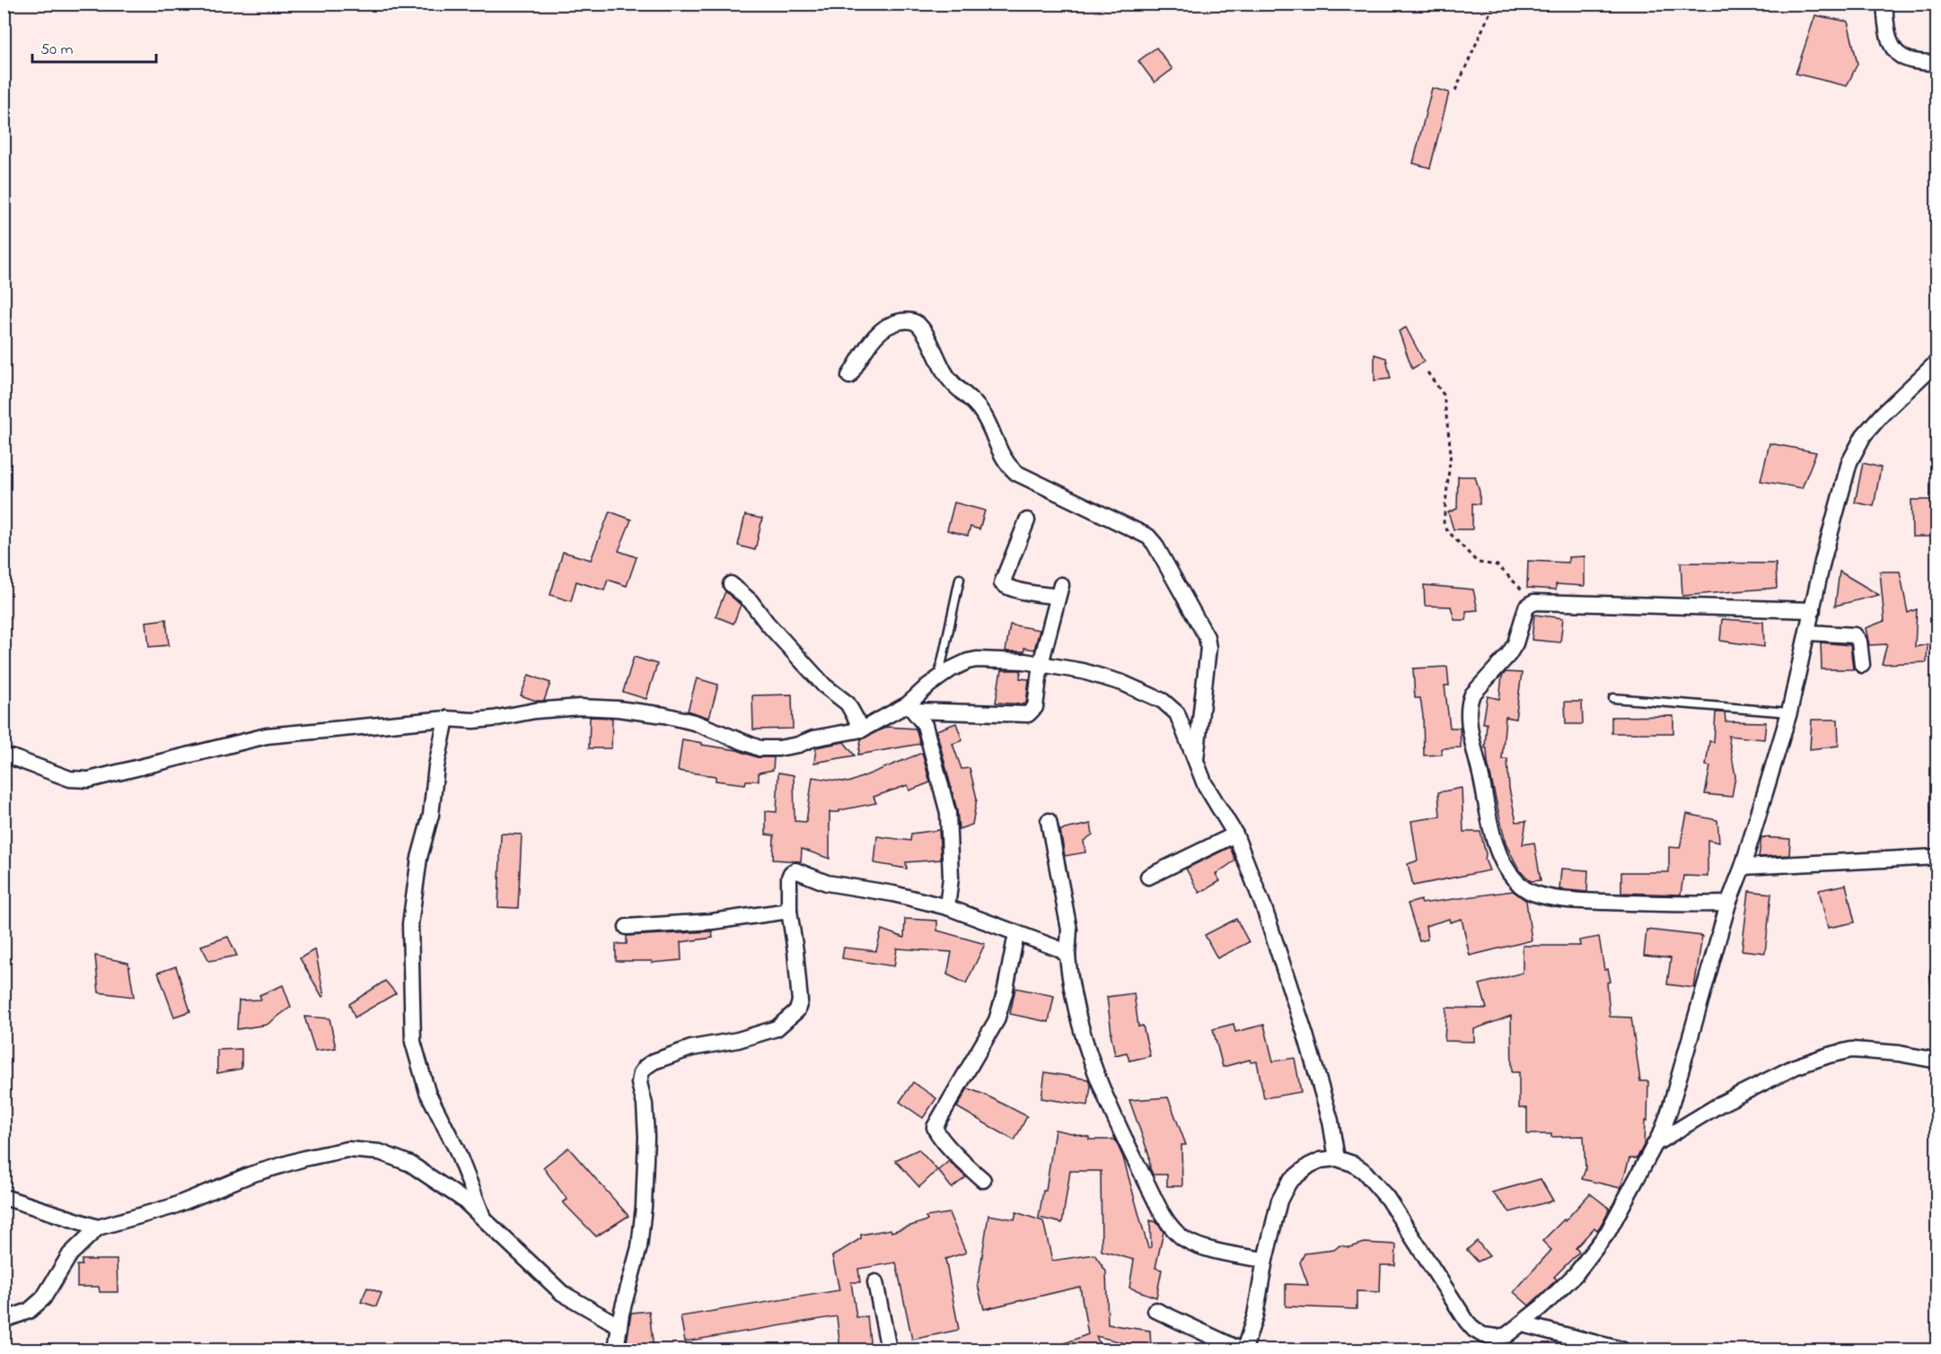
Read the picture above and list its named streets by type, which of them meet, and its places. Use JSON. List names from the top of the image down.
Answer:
{
  "scale_bar": "50 m"
}
